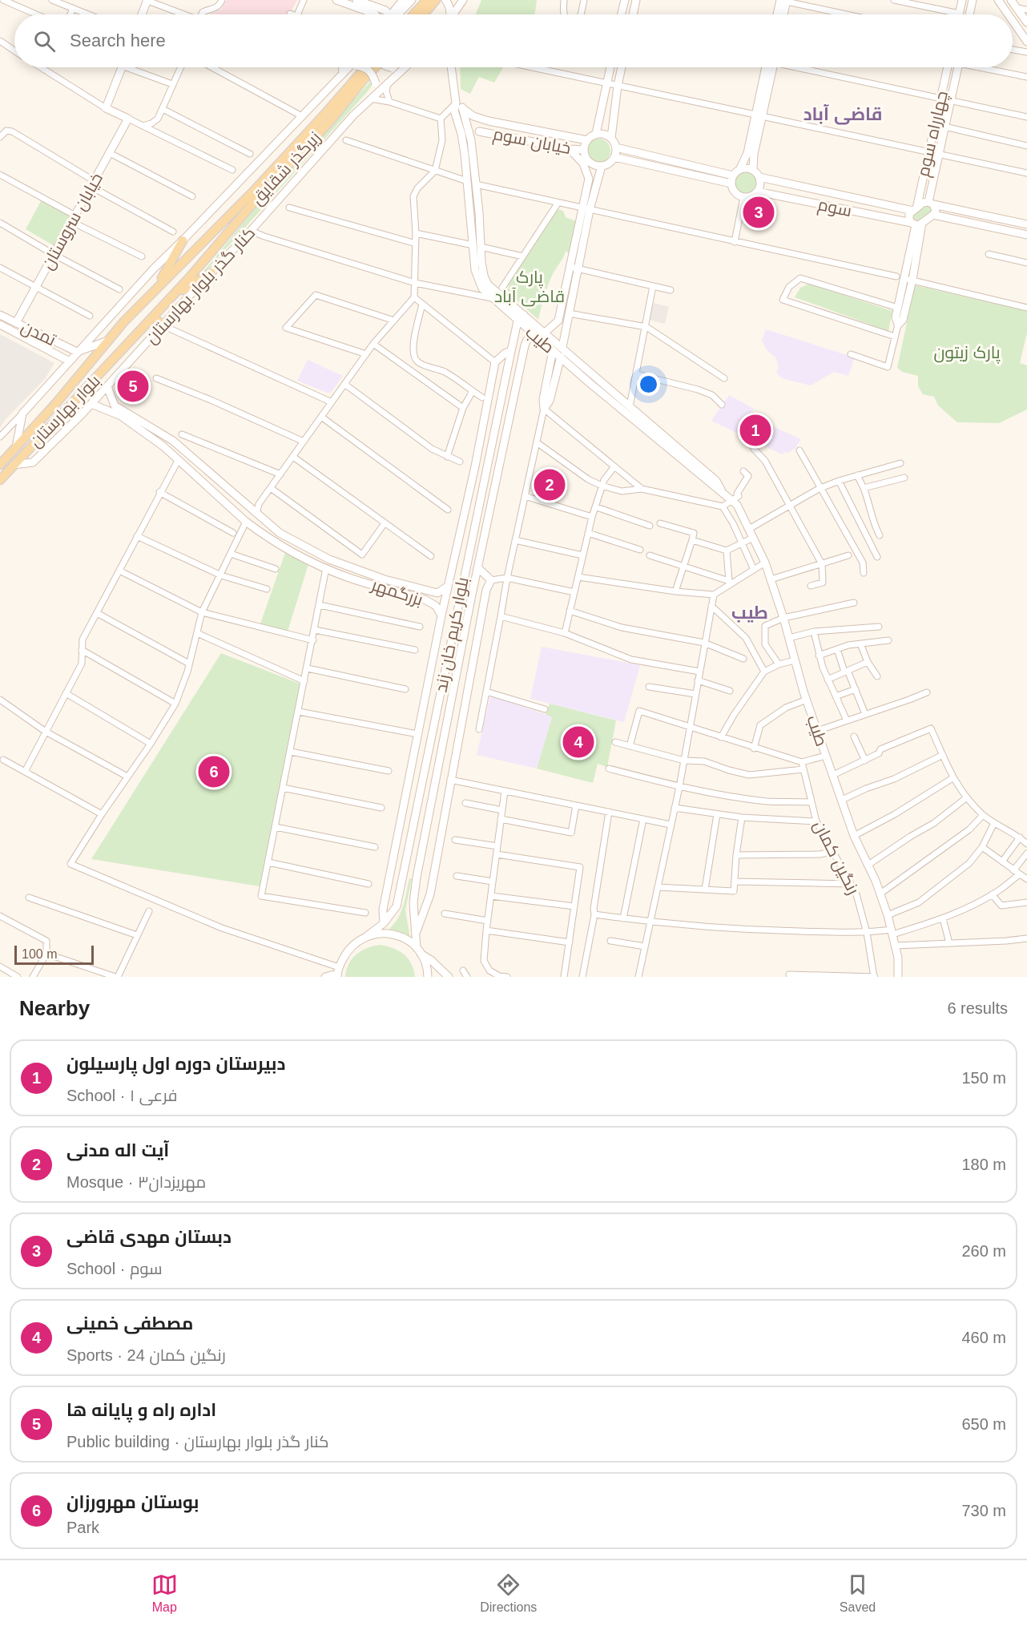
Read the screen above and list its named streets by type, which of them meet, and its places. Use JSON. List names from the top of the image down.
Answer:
{
  "streets": {
    "main road": [
      "چهارراه سوم",
      "خیابان سوم",
      "زیرگذر شقایق",
      "سوم",
      "خیابان سروستان",
      "کنار گذر بلوار بهارستان",
      "تمدن",
      "طیب",
      "بلوار بهارستان",
      "بزرگمهر",
      "بلوار کریم خان زند"
    ],
    "street": ["رنگین کمان"]
  },
  "crossings": [
    ["چهارراه سوم", "سوم"],
    ["خیابان سوم", "طیب"],
    ["زیرگذر شقایق", "بلوار بهارستان"],
    ["خیابان سروستان", "تمدن"],
    ["کنار گذر بلوار بهارستان", "بلوار بهارستان"],
    ["کنار گذر بلوار بهارستان", "بزرگمهر"],
    ["طیب", "بلوار کریم خان زند"],
    ["بزرگمهر", "بلوار کریم خان زند"]
  ],
  "districts": ["قاضی آباد", "طیب"],
  "parks": ["پارک قاضی آباد", "پارک زیتون"],
  "scale_bar": "100 m",
  "page": {
    "search": "Search here",
    "pins": [
      "3",
      "5",
      "1",
      "2",
      "4",
      "6"
    ],
    "scale": "100 m",
    "heading": ["Nearby", "6 results"],
    "list": [
      {
        "mark": "1",
        "name": "دبیرستان دوره اول پارسیلون",
        "note": "School · فرعی ۱",
        "value": "150 m"
      },
      {
        "mark": "2",
        "name": "آیت اله مدنی",
        "note": "Mosque · مهریزدان۳",
        "value": "180 m"
      },
      {
        "mark": "3",
        "name": "دبستان مهدی قاضی",
        "note": "School · سوم",
        "value": "260 m"
      },
      {
        "mark": "4",
        "name": "مصطفی خمینی",
        "note": "Sports · رنگین کمان 24",
        "value": "460 m"
      },
      {
        "mark": "5",
        "name": "اداره راه و پایانه ها",
        "note": "Public building · کنار گذر بلوار بهارستان",
        "value": "650 m"
      },
      {
        "mark": "6",
        "name": "بوستان مهرورزان",
        "note": "Park",
        "value": "730 m"
      }
    ],
    "nav": ["Map", "Directions", "Saved"]
  }
}
